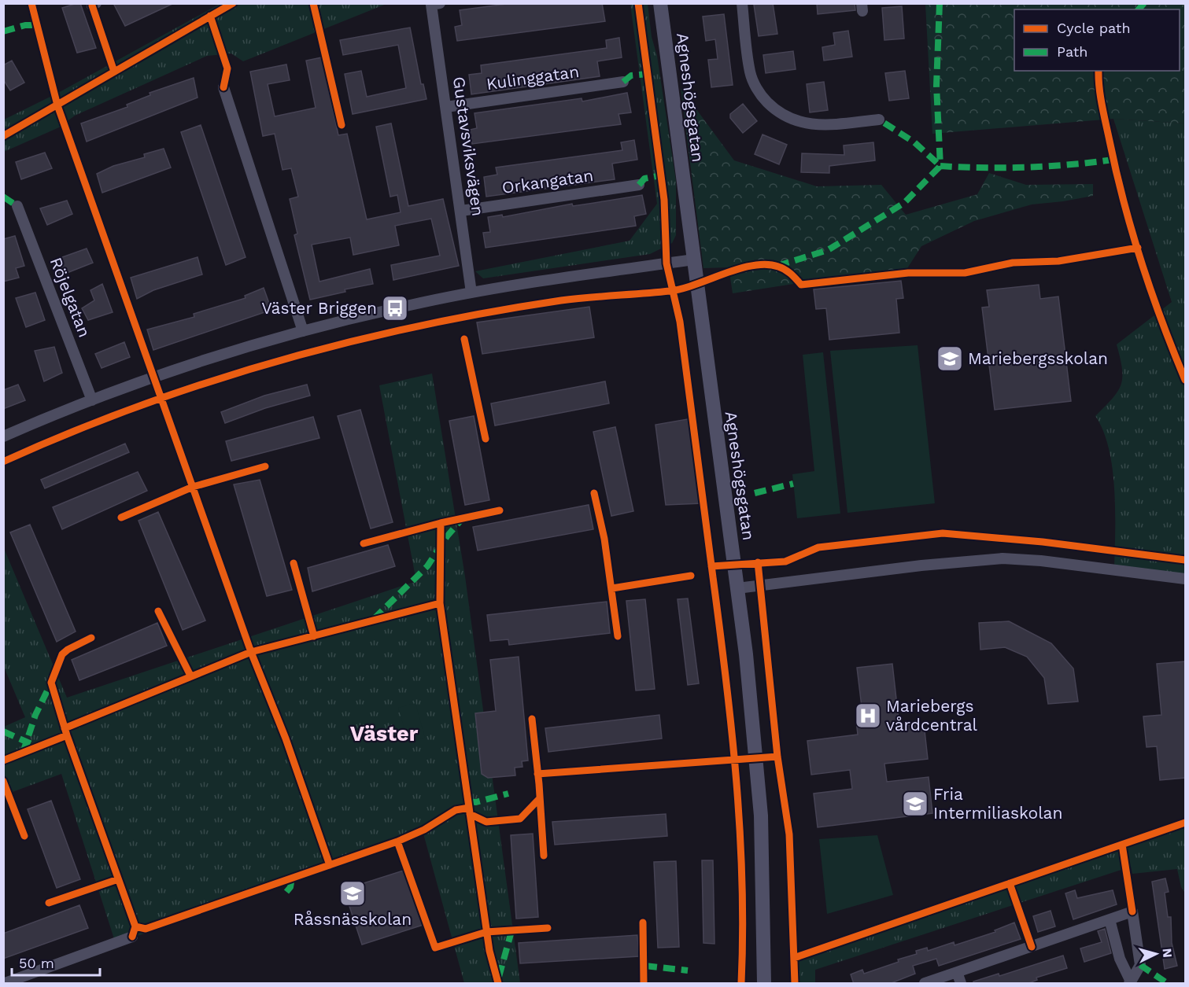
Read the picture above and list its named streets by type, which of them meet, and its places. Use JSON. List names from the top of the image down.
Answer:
{
  "streets": {
    "street": [
      "Kulinggatan",
      "Agneshögsgatan",
      "Gustavsviksvägen",
      "Orkangatan",
      "Röjelgatan"
    ]
  },
  "crossings": [
    ["Kulinggatan", "Gustavsviksvägen"],
    ["Gustavsviksvägen", "Orkangatan"]
  ],
  "districts": ["Väster"],
  "places": {
    "bus stop": ["Väster Briggen"],
    "school or university": ["Mariebergsskolan", "Fria Intermiliaskolan", "Råssnässkolan"],
    "hospital": ["Mariebergs vårdcentral"]
  },
  "legend": ["Cycle path", "Path"],
  "scale_bar": "50 m",
  "north": "right"
}
